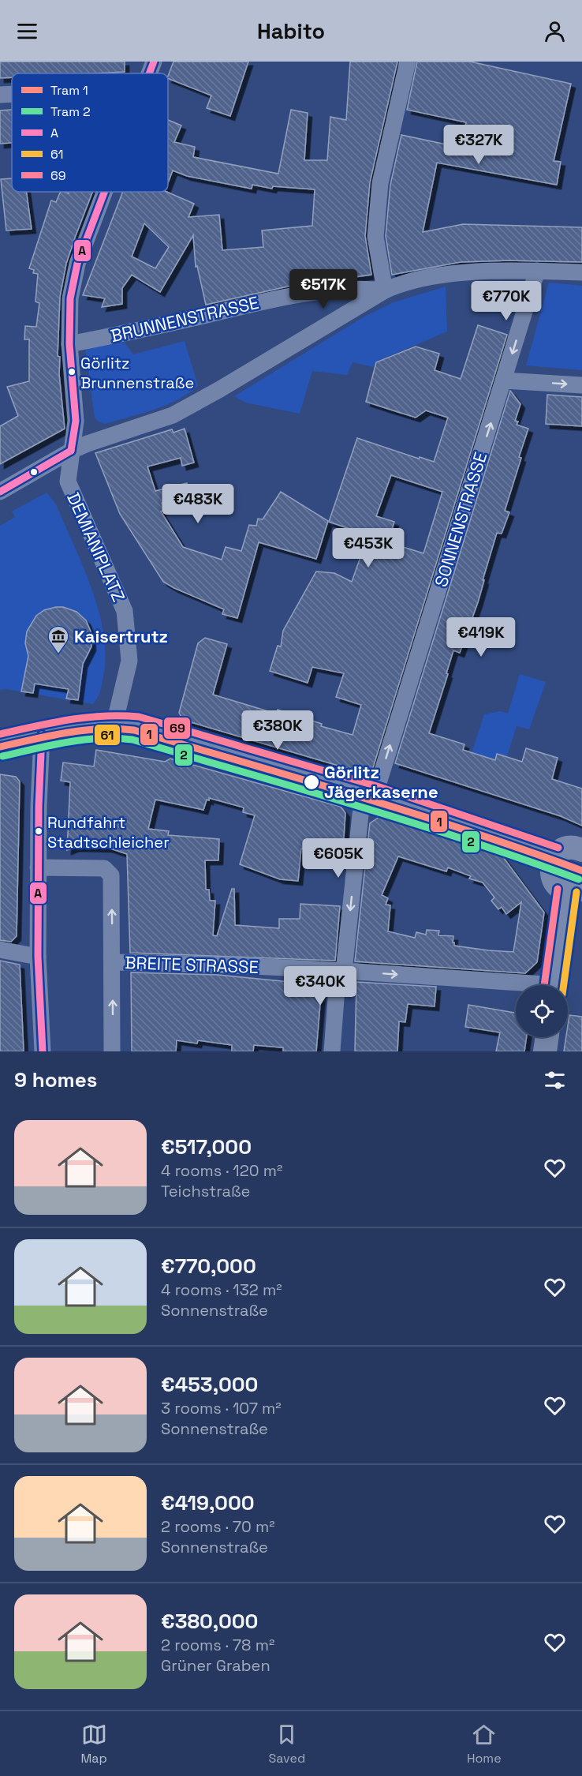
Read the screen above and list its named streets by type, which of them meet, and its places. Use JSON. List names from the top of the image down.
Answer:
{
  "streets": {
    "street": [
      "BRUNNENSTRASSE",
      "SONNENSTRASSE",
      "DEMIANIPLATZ",
      "BREITE STRASSE"
    ]
  },
  "crossings": [
    ["BRUNNENSTRASSE", "DEMIANIPLATZ"],
    ["SONNENSTRASSE", "BREITE STRASSE"]
  ],
  "one_way": ["BREITE STRASSE"],
  "places": {
    "other": ["Görlitz Brunnenstraße", "Görlitz Jägerkaserne", "Rundfahrt Stadtschleicher"],
    "museum": ["Kaisertrutz"]
  },
  "lines": [
    "transit line A",
    "transit line 69",
    "tram line 1",
    "transit line 61",
    "tram line 2"
  ],
  "legend": [
    "Tram 1",
    "Tram 2",
    "A",
    "61",
    "69"
  ],
  "page": {
    "header": "Habito",
    "price": [
      "€327K",
      "€517K",
      "€770K",
      "€483K",
      "€453K",
      "€419K",
      "€380K",
      "€605K",
      "€340K"
    ],
    "heading": "9 homes",
    "list": [
      {
        "name": "€517,000",
        "note": "4 rooms · 120 m² · Teichstraße"
      },
      {
        "name": "€770,000",
        "note": "4 rooms · 132 m² · Sonnenstraße"
      },
      {
        "name": "€453,000",
        "note": "3 rooms · 107 m² · Sonnenstraße"
      },
      {
        "name": "€419,000",
        "note": "2 rooms · 70 m² · Sonnenstraße"
      },
      {
        "name": "€380,000",
        "note": "2 rooms · 78 m² · Grüner Graben"
      }
    ],
    "tabs": ["Map", "Saved", "Home"]
  }
}
